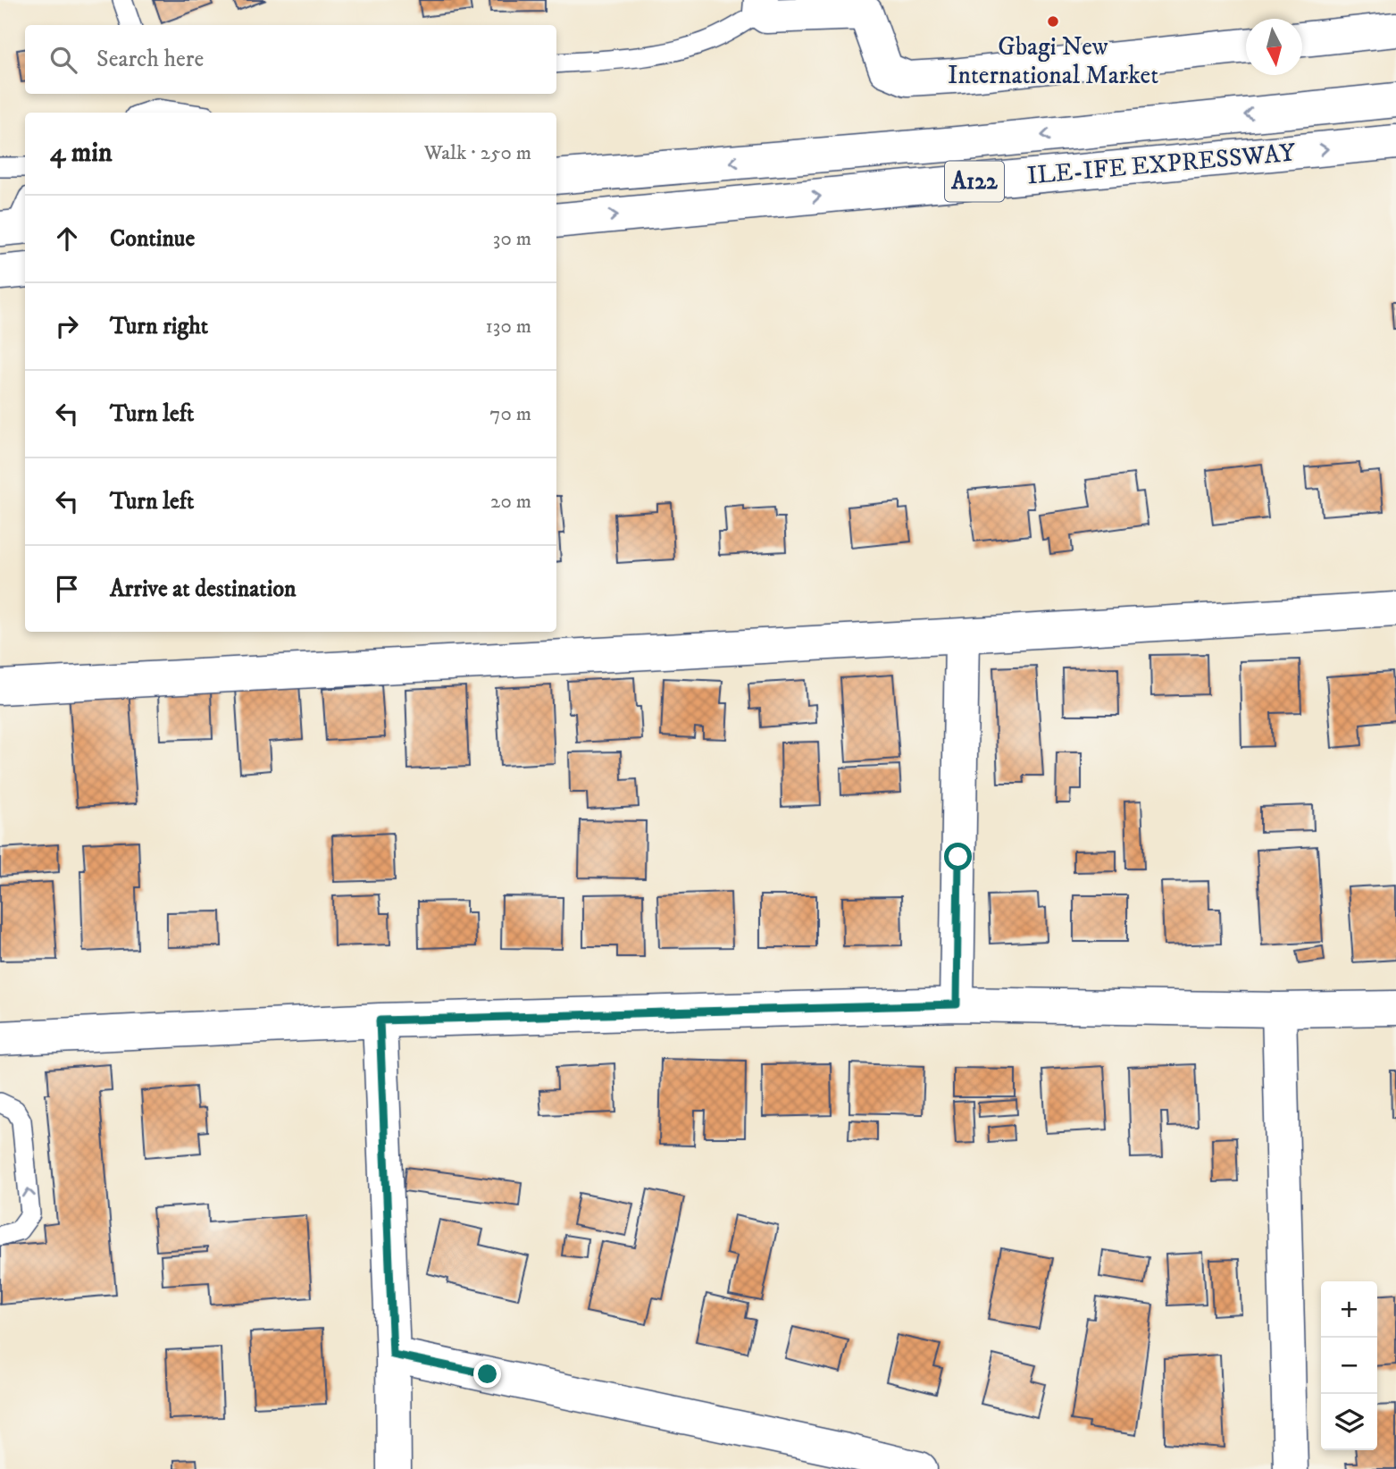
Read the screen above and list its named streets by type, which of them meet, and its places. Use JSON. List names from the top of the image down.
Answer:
{
  "streets": {
    "main road": ["ILE-IFE EXPRESSWAY", "A122"]
  },
  "places": ["Gbagi New International Market"],
  "north": "bottom",
  "page": {
    "search": "Search here",
    "heading": ["4 min", "Walk · 250 m"],
    "list": [
      ["Continue", "30 m"],
      ["Turn right", "130 m"],
      ["Turn left", "70 m"],
      ["Turn left", "20 m"],
      "Arrive at destination"
    ],
    "map_buttons": ["+", "−"]
  }
}
